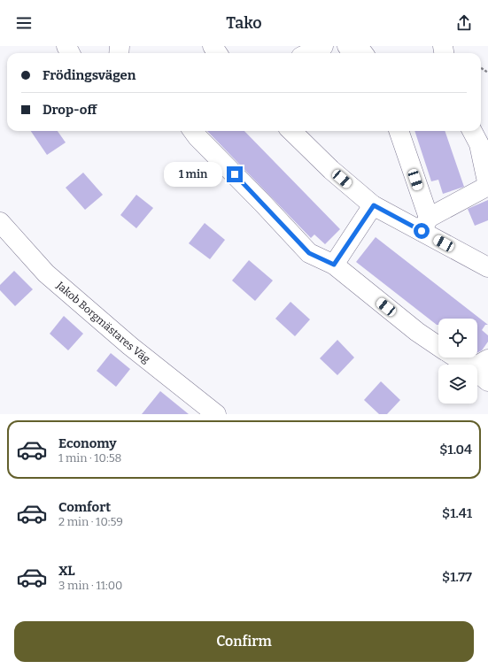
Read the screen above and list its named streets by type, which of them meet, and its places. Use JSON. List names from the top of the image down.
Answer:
{
  "streets": {
    "street": ["Jakob Borgmästares Väg"]
  },
  "page": {
    "header": "Tako",
    "banner": ["Frödingsvägen", "Drop-off"],
    "bubble": "1 min",
    "list": [
      {
        "name": "Economy",
        "note": "1 min · 10:58",
        "value": "$1.04"
      },
      {
        "name": "Comfort",
        "note": "2 min · 10:59",
        "value": "$1.41"
      },
      {
        "name": "XL",
        "note": "3 min · 11:00",
        "value": "$1.77"
      }
    ],
    "buttons": "Confirm"
  }
}
